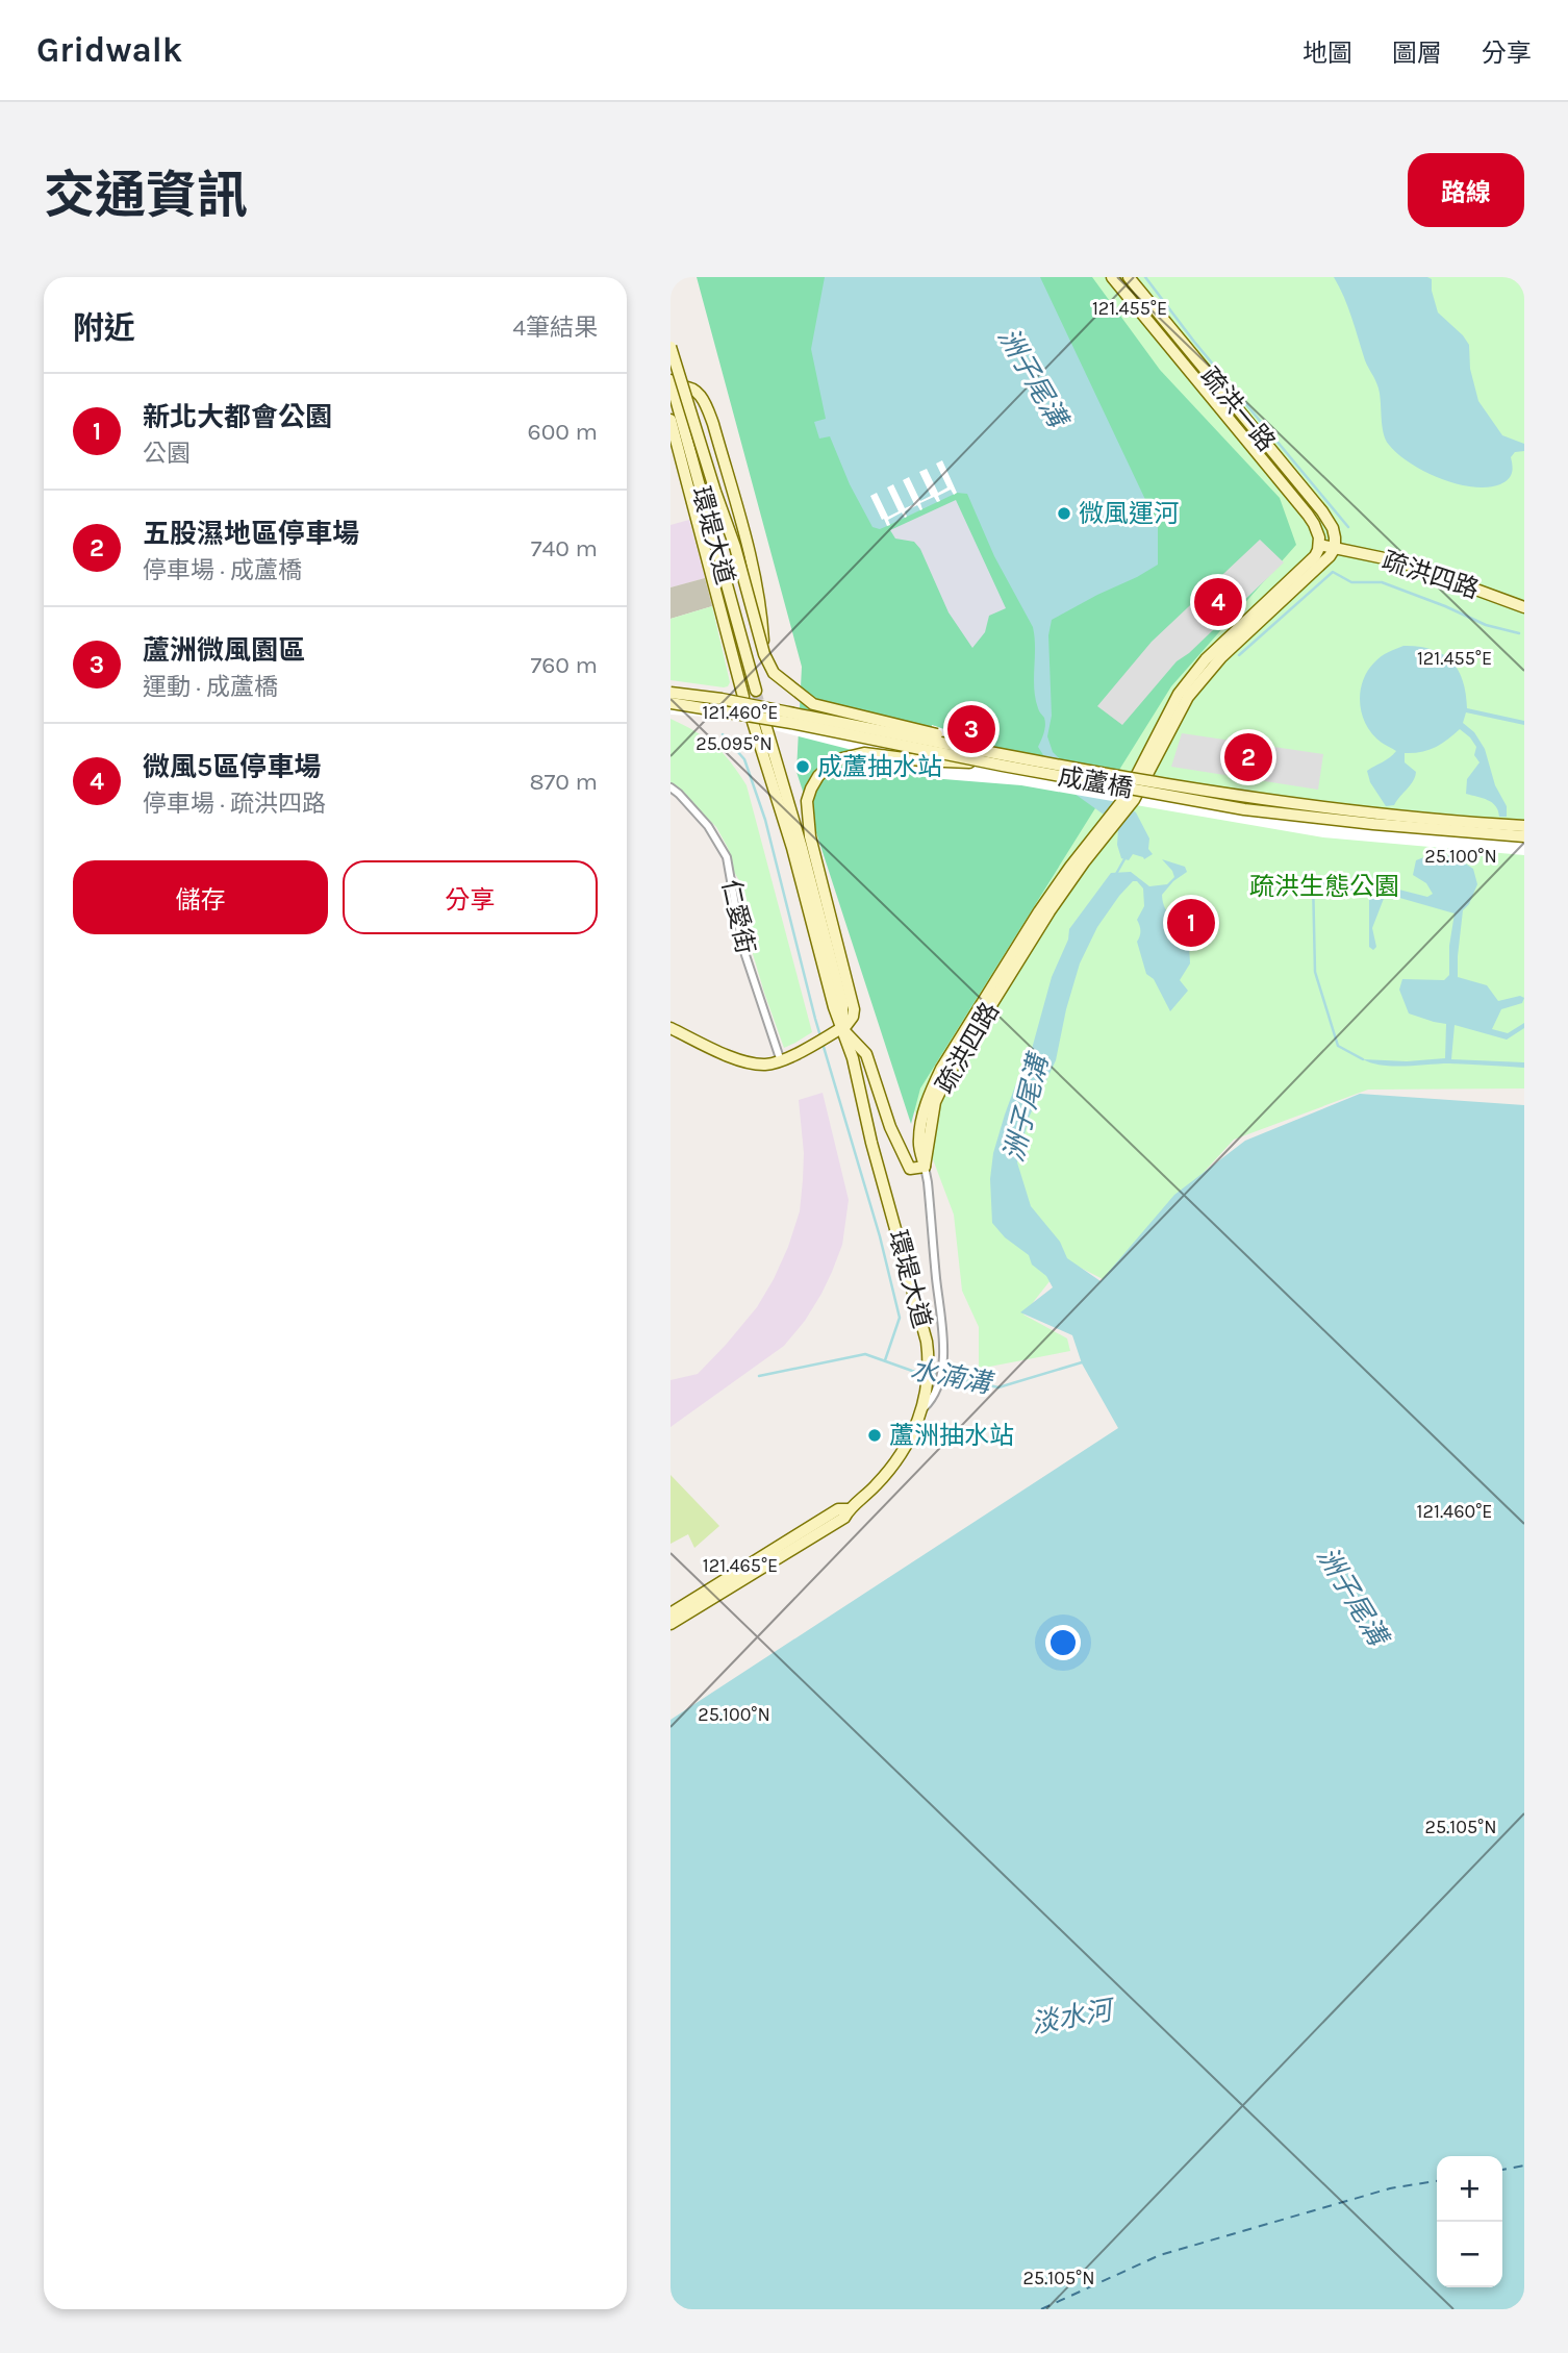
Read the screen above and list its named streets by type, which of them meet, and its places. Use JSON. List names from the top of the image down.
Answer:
{
  "streets": {
    "street": [
      "疏洪一路",
      "環堤大道",
      "疏洪四路",
      "成蘆橋",
      "仁愛街"
    ]
  },
  "crossings": [
    ["疏洪一路", "疏洪四路"]
  ],
  "water": ["洲子尾溝", "水湳溝", "淡水河"],
  "parks": ["疏洪生態公園"],
  "places": ["微風運河", "成蘆抽水站", "蘆洲抽水站"],
  "page": {
    "header": "Gridwalk",
    "nav": ["地圖", "圖層", "分享"],
    "title": "交通資訊",
    "buttons": [
      "路線",
      ["儲存", "分享"]
    ],
    "heading": ["附近", "4筆結果"],
    "list": [
      {
        "mark": "1",
        "name": "新北大都會公園",
        "note": "公園",
        "value": "600 m"
      },
      {
        "mark": "2",
        "name": "五股濕地區停車場",
        "note": "停車場 · 成蘆橋",
        "value": "740 m"
      },
      {
        "mark": "3",
        "name": "蘆洲微風園區",
        "note": "運動 · 成蘆橋",
        "value": "760 m"
      },
      {
        "mark": "4",
        "name": "微風5區停車場",
        "note": "停車場 · 疏洪四路",
        "value": "870 m"
      }
    ],
    "pins": [
      "4",
      "3",
      "2",
      "1"
    ],
    "map_buttons": ["+", "−"]
  },
  "coordinates": [
    "121.455°E",
    "121.460°E",
    "25.095°N",
    "25.100°N",
    "121.465°E",
    "25.105°N"
  ]
}
